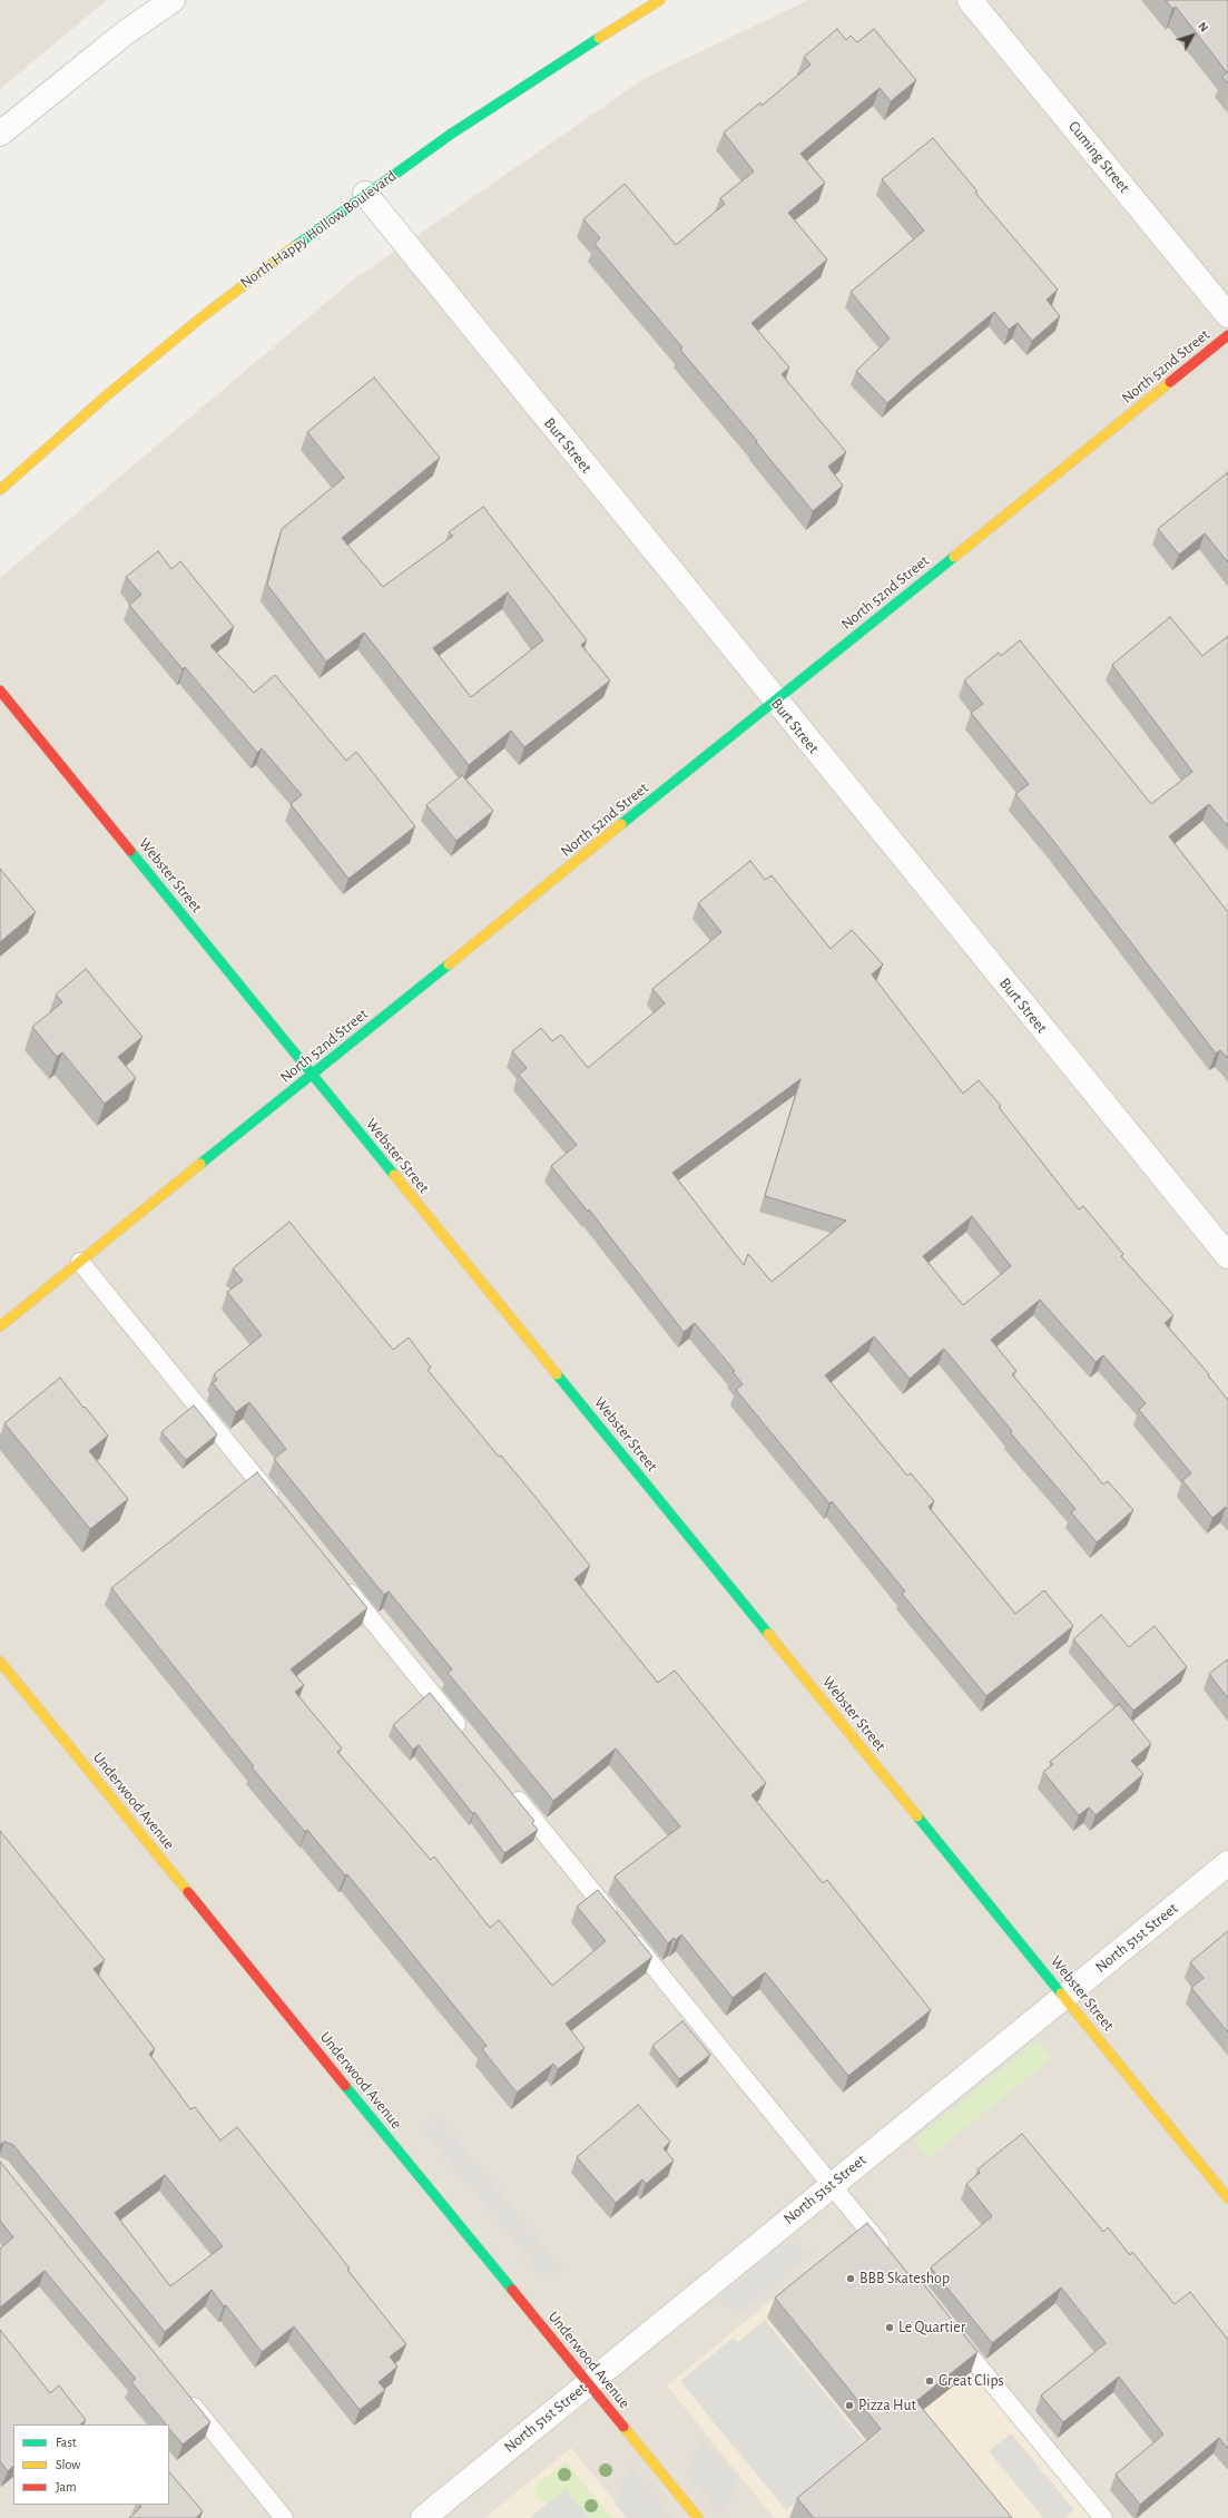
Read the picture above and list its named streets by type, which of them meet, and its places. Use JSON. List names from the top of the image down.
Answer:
{
  "streets": {
    "street": [
      "Cuming Street",
      "North Happy Hollow Boulevard",
      "North 52nd Street",
      "Burt Street",
      "Webster Street",
      "Underwood Avenue",
      "North 51st Street"
    ]
  },
  "crossings": [
    ["North Happy Hollow Boulevard", "Burt Street"],
    ["North 52nd Street", "Burt Street"],
    ["North 52nd Street", "Webster Street"],
    ["Webster Street", "North 51st Street"],
    ["Underwood Avenue", "North 51st Street"]
  ],
  "places": [
    "BBB Skateshop",
    "Le Quartier",
    "Great Clips",
    "Pizza Hut"
  ],
  "legend": ["Fast", "Slow", "Jam"],
  "north": "top right"
}
